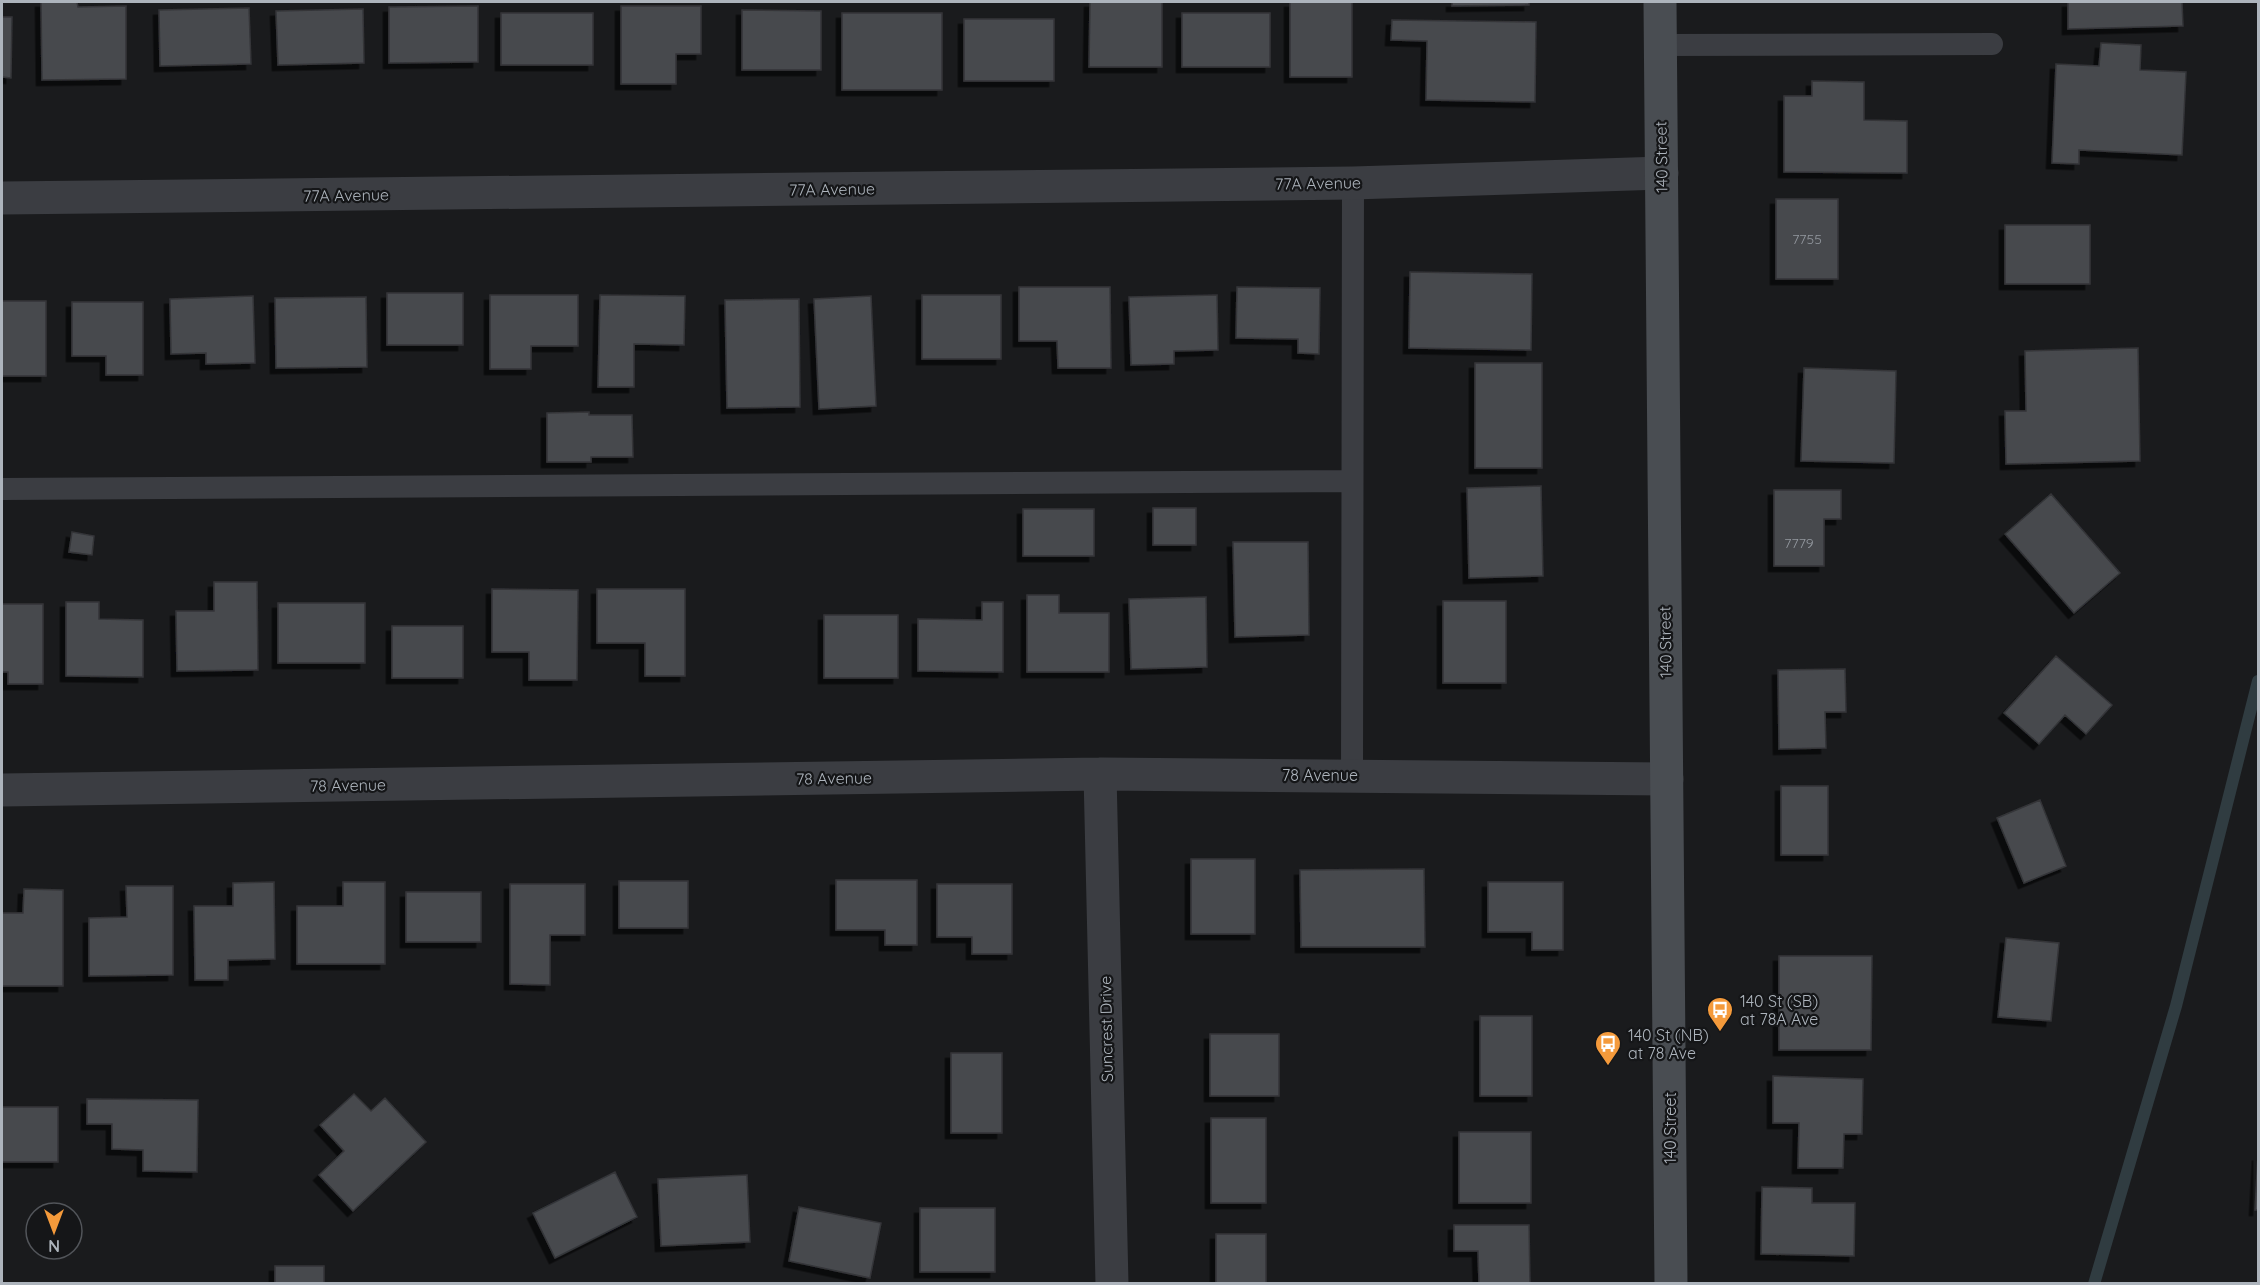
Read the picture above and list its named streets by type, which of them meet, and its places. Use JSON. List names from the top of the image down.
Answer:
{
  "streets": {
    "main road": ["140 Street"],
    "street": ["77A Avenue", "78 Avenue", "Suncrest Drive"]
  },
  "crossings": [
    ["140 Street", "77A Avenue"],
    ["140 Street", "78 Avenue"],
    ["78 Avenue", "Suncrest Drive"]
  ],
  "places": {
    "bus stop": ["140 St (SB) at 78A Ave", "140 St (NB) at 78 Ave"]
  },
  "house_numbers": ["7755", "7779"],
  "north": "bottom"
}
